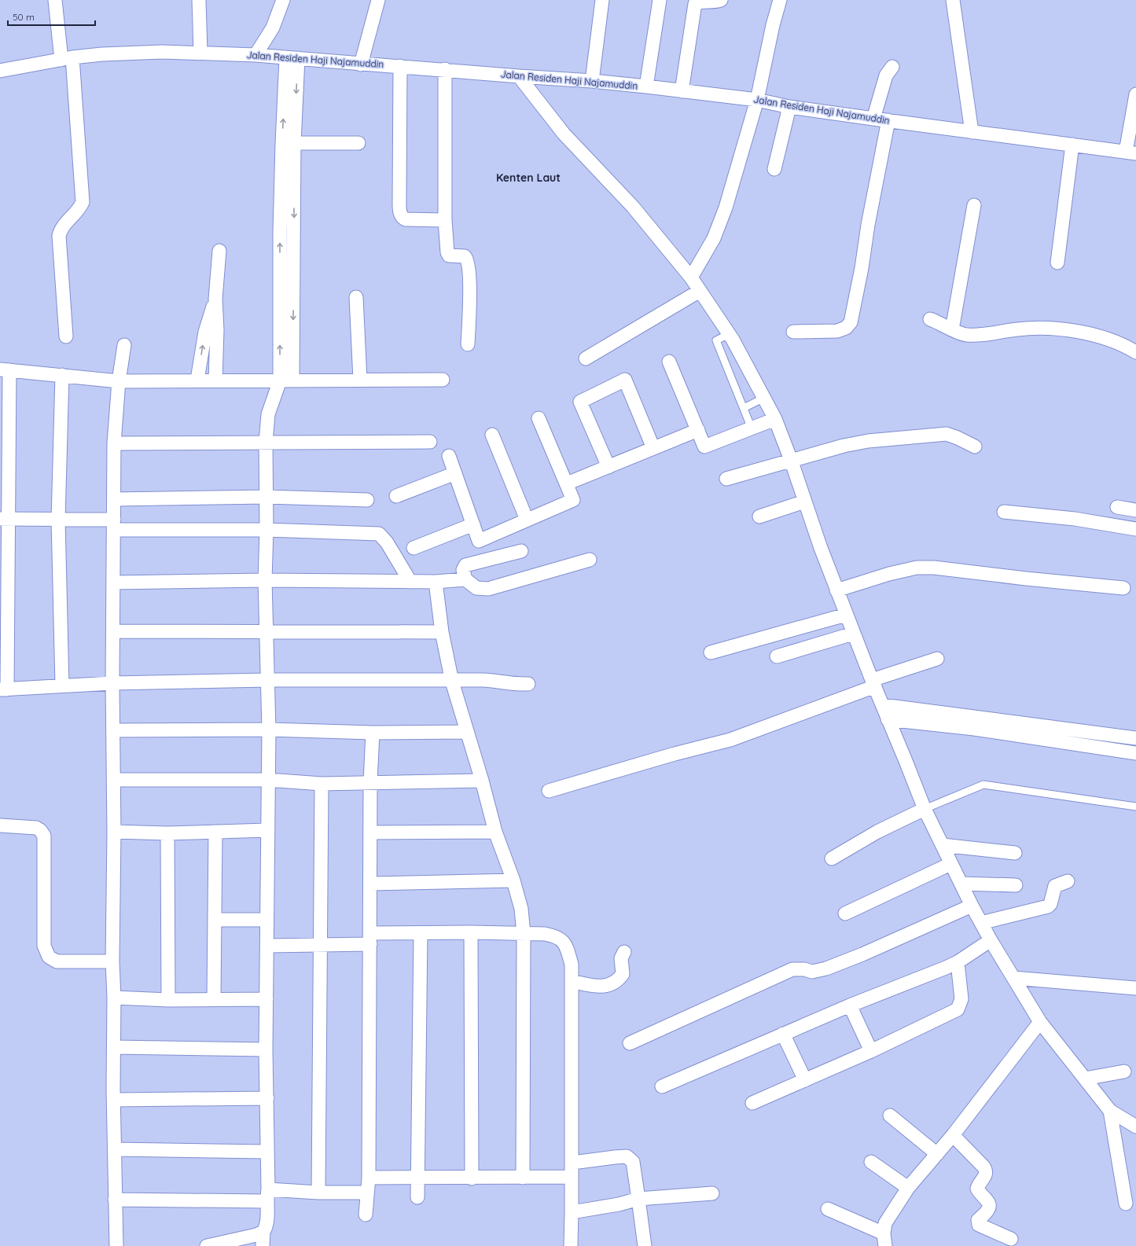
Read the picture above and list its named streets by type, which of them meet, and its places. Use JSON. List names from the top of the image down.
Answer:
{
  "streets": {
    "street": ["Jalan Residen Haji Najamuddin"]
  },
  "districts": ["Kenten Laut"],
  "scale_bar": "50 m"
}
